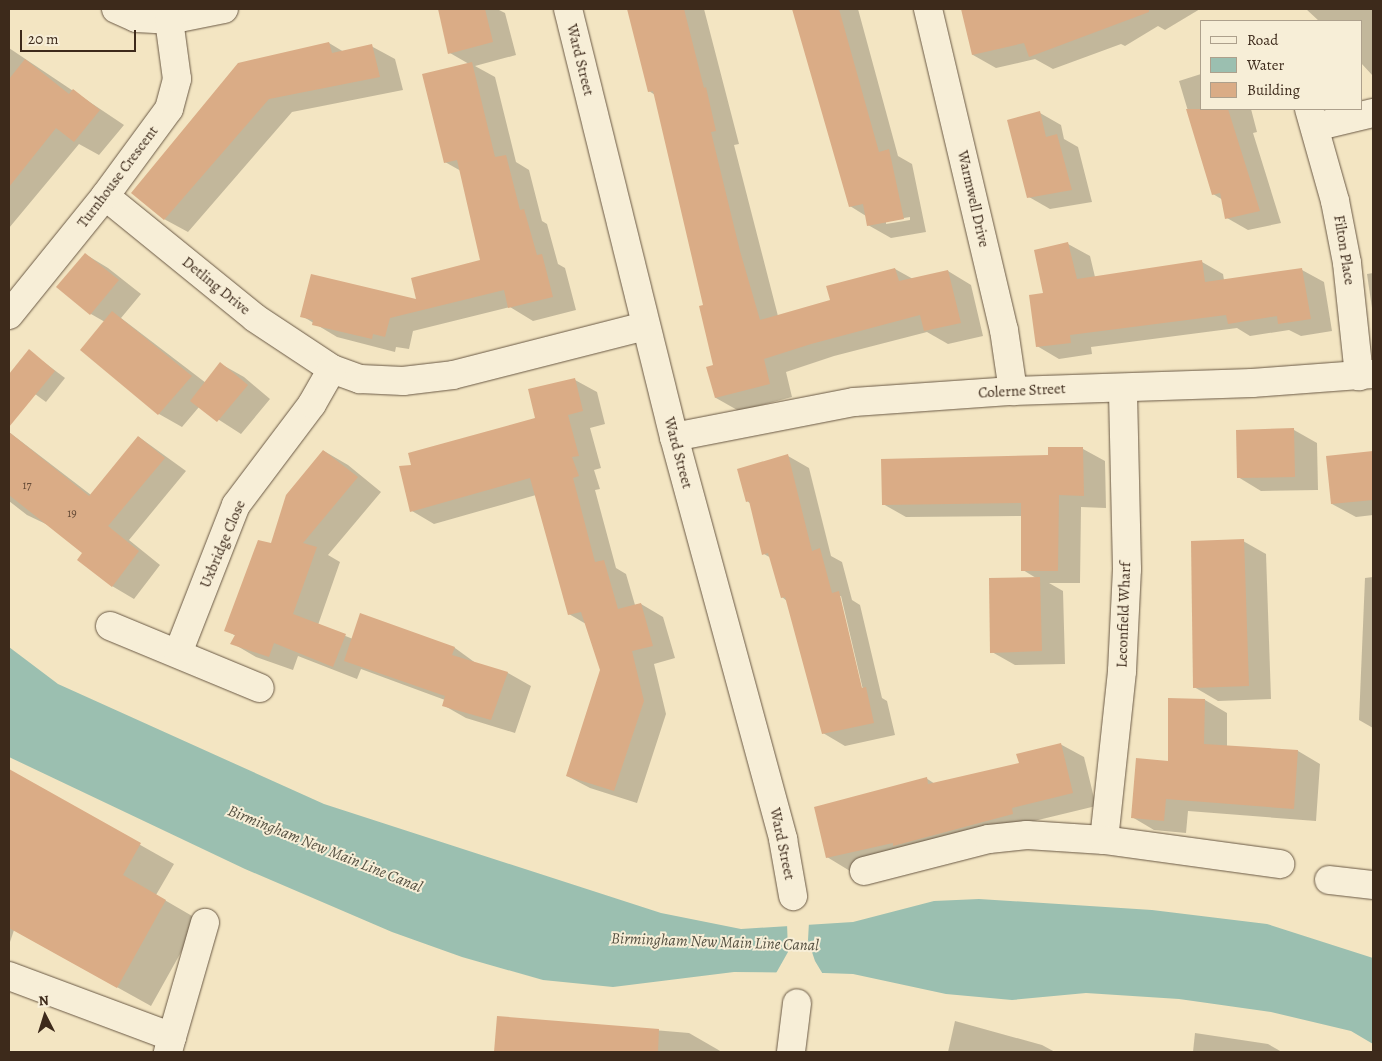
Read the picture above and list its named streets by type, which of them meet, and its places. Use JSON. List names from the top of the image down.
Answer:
{
  "streets": {
    "street": [
      "Ward Street",
      "Turnhouse Crescent",
      "Warmwell Drive",
      "Filton Place",
      "Detling Drive",
      "Colerne Street",
      "Uxbridge Close",
      "Leconfield Wharf"
    ]
  },
  "crossings": [
    ["Ward Street", "Detling Drive"],
    ["Ward Street", "Colerne Street"],
    ["Turnhouse Crescent", "Detling Drive"],
    ["Warmwell Drive", "Colerne Street"],
    ["Filton Place", "Colerne Street"],
    ["Detling Drive", "Uxbridge Close"],
    ["Colerne Street", "Leconfield Wharf"]
  ],
  "water": ["Birmingham New Main Line Canal"],
  "house_numbers": ["17", "19"],
  "legend": ["Road", "Water", "Building"],
  "scale_bar": "20 m",
  "north": "top"
}
